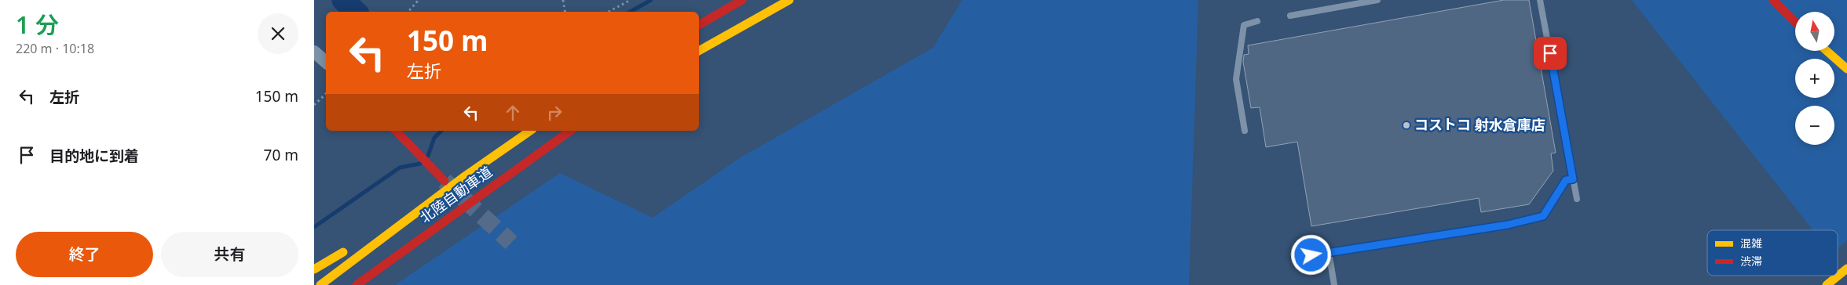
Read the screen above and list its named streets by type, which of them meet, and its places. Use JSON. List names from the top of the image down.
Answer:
{
  "streets": {
    "main road": ["北陸自動車道"]
  },
  "places": ["コストコ 射水倉庫店"],
  "legend": ["混雑", "渋滞"],
  "north": "top",
  "page": {
    "heading": ["1 分", "220 m · 10:18"],
    "map_buttons": ["+", "−"],
    "turn": ["150 m", "左折"],
    "list": [
      {
        "name": "左折",
        "value": "150 m"
      },
      {
        "name": "目的地に到着",
        "value": "70 m"
      }
    ],
    "buttons": ["終了", "共有"]
  }
}
